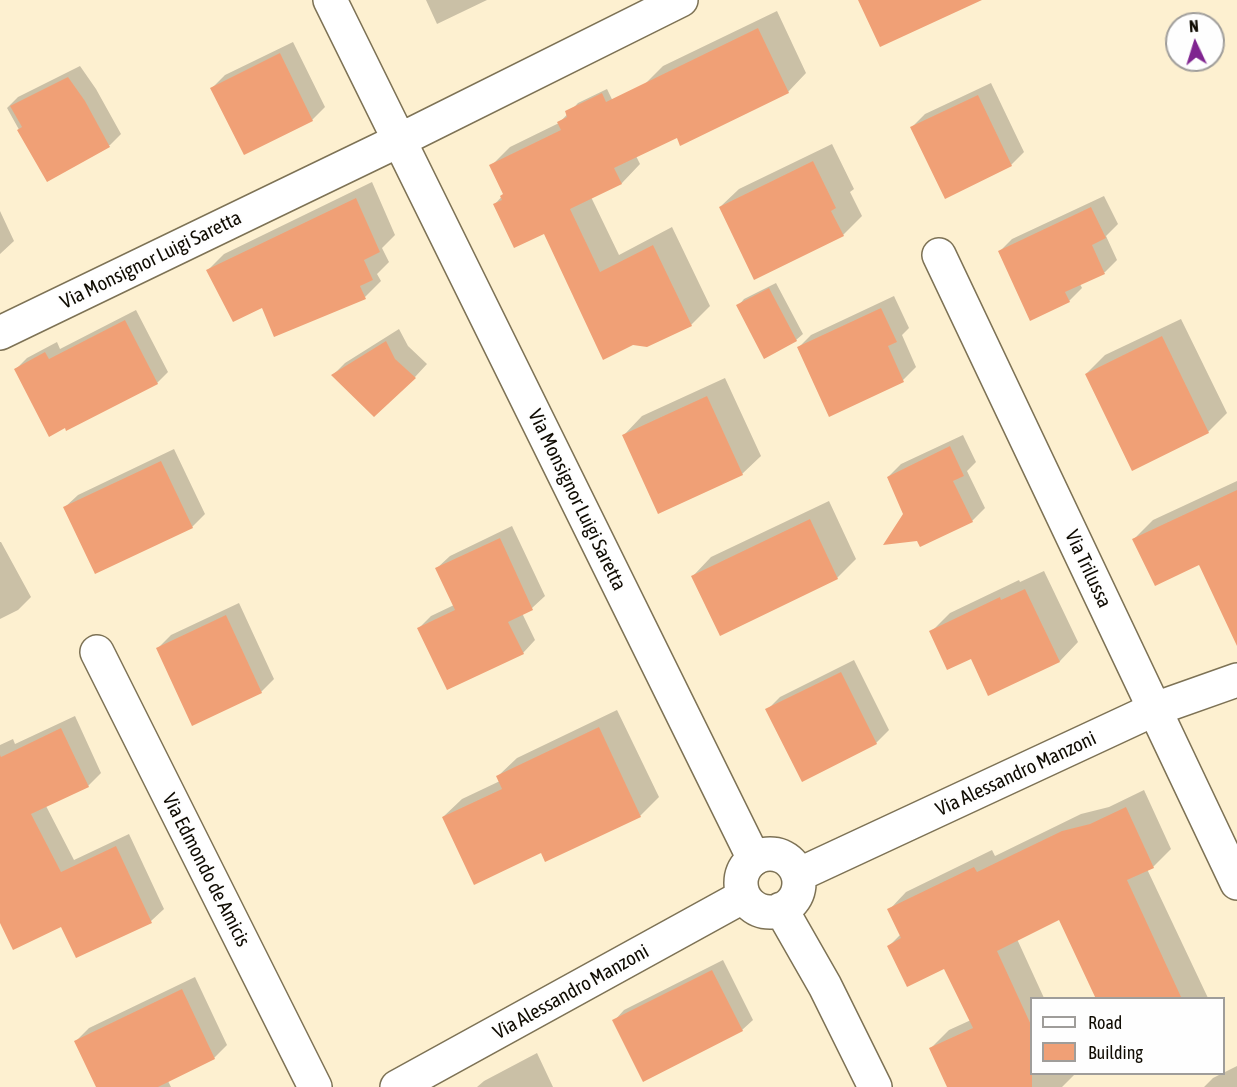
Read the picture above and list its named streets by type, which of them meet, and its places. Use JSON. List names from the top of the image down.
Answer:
{
  "streets": {
    "street": [
      "Via Monsignor Luigi Saretta",
      "Via Trilussa",
      "Via Alessandro Manzoni",
      "Via Edmondo de Amicis"
    ]
  },
  "crossings": [
    ["Via Monsignor Luigi Saretta", "Via Alessandro Manzoni"],
    ["Via Trilussa", "Via Alessandro Manzoni"]
  ],
  "legend": ["Road", "Building"],
  "north": "top"
}
